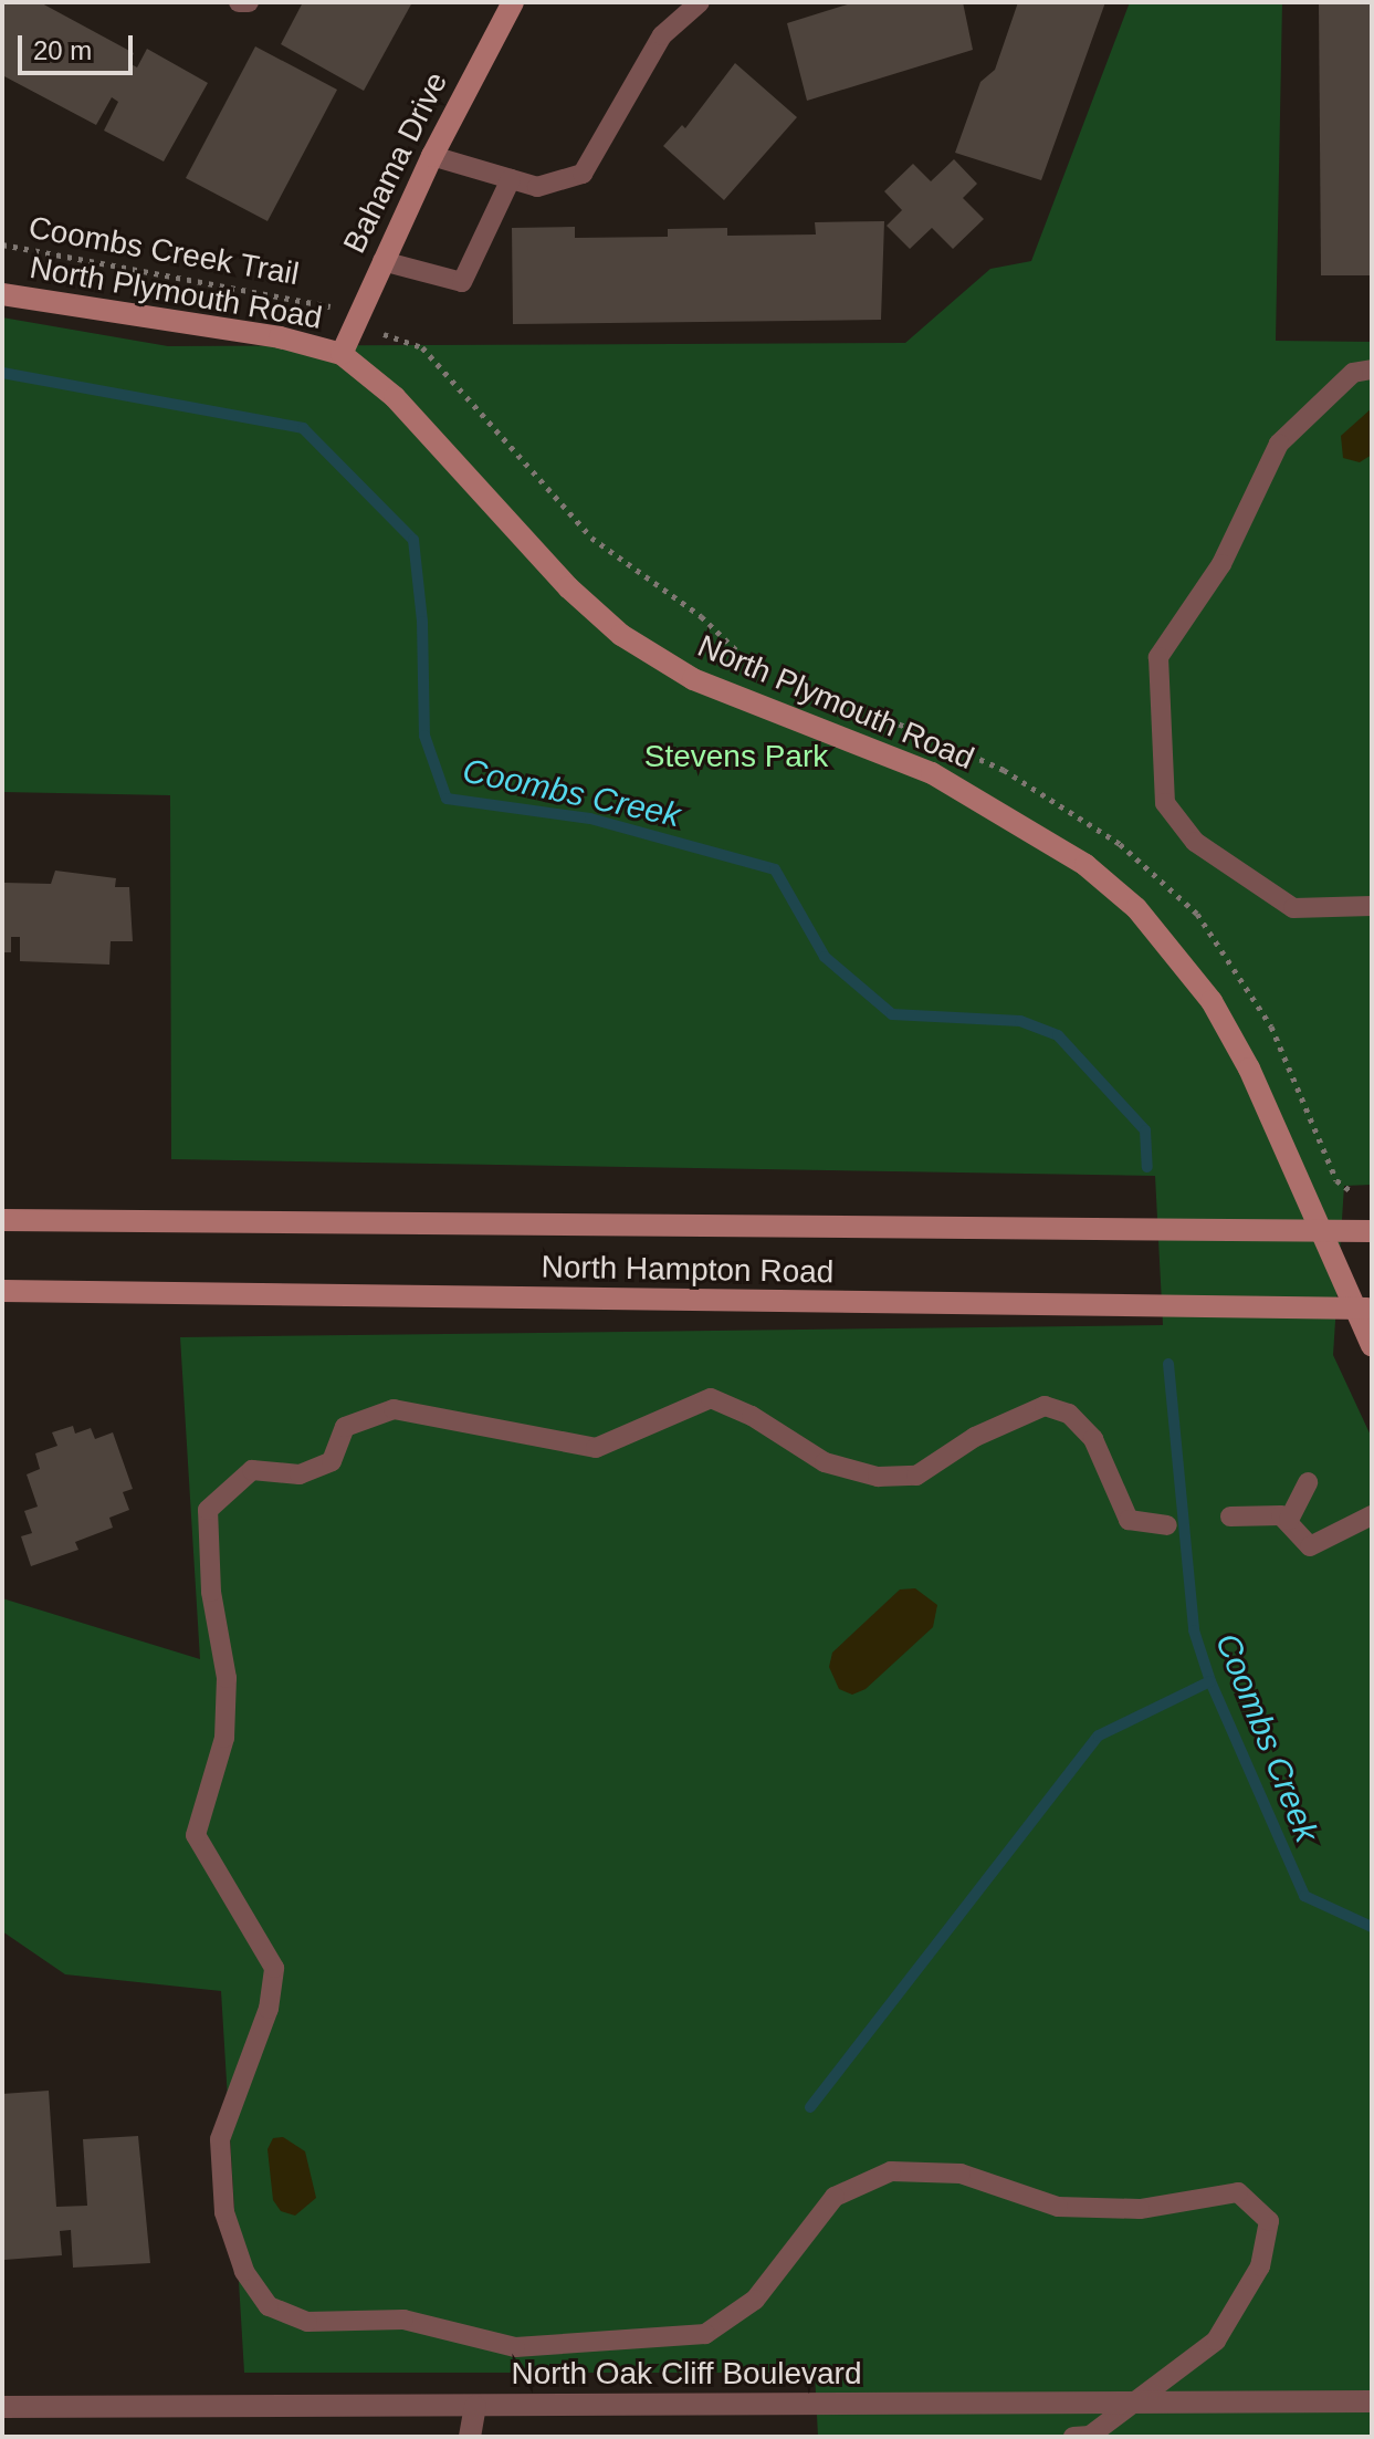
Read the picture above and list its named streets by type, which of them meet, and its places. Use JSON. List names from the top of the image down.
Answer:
{
  "streets": {
    "main road": ["Bahama Drive", "North Plymouth Road", "North Hampton Road"],
    "street": ["North Oak Cliff Boulevard"],
    "path": ["Coombs Creek Trail"]
  },
  "crossings": [
    ["Bahama Drive", "North Plymouth Road"],
    ["North Plymouth Road", "North Hampton Road"]
  ],
  "water": ["Coombs Creek"],
  "parks": ["Stevens Park"],
  "scale_bar": "20 m"
}
